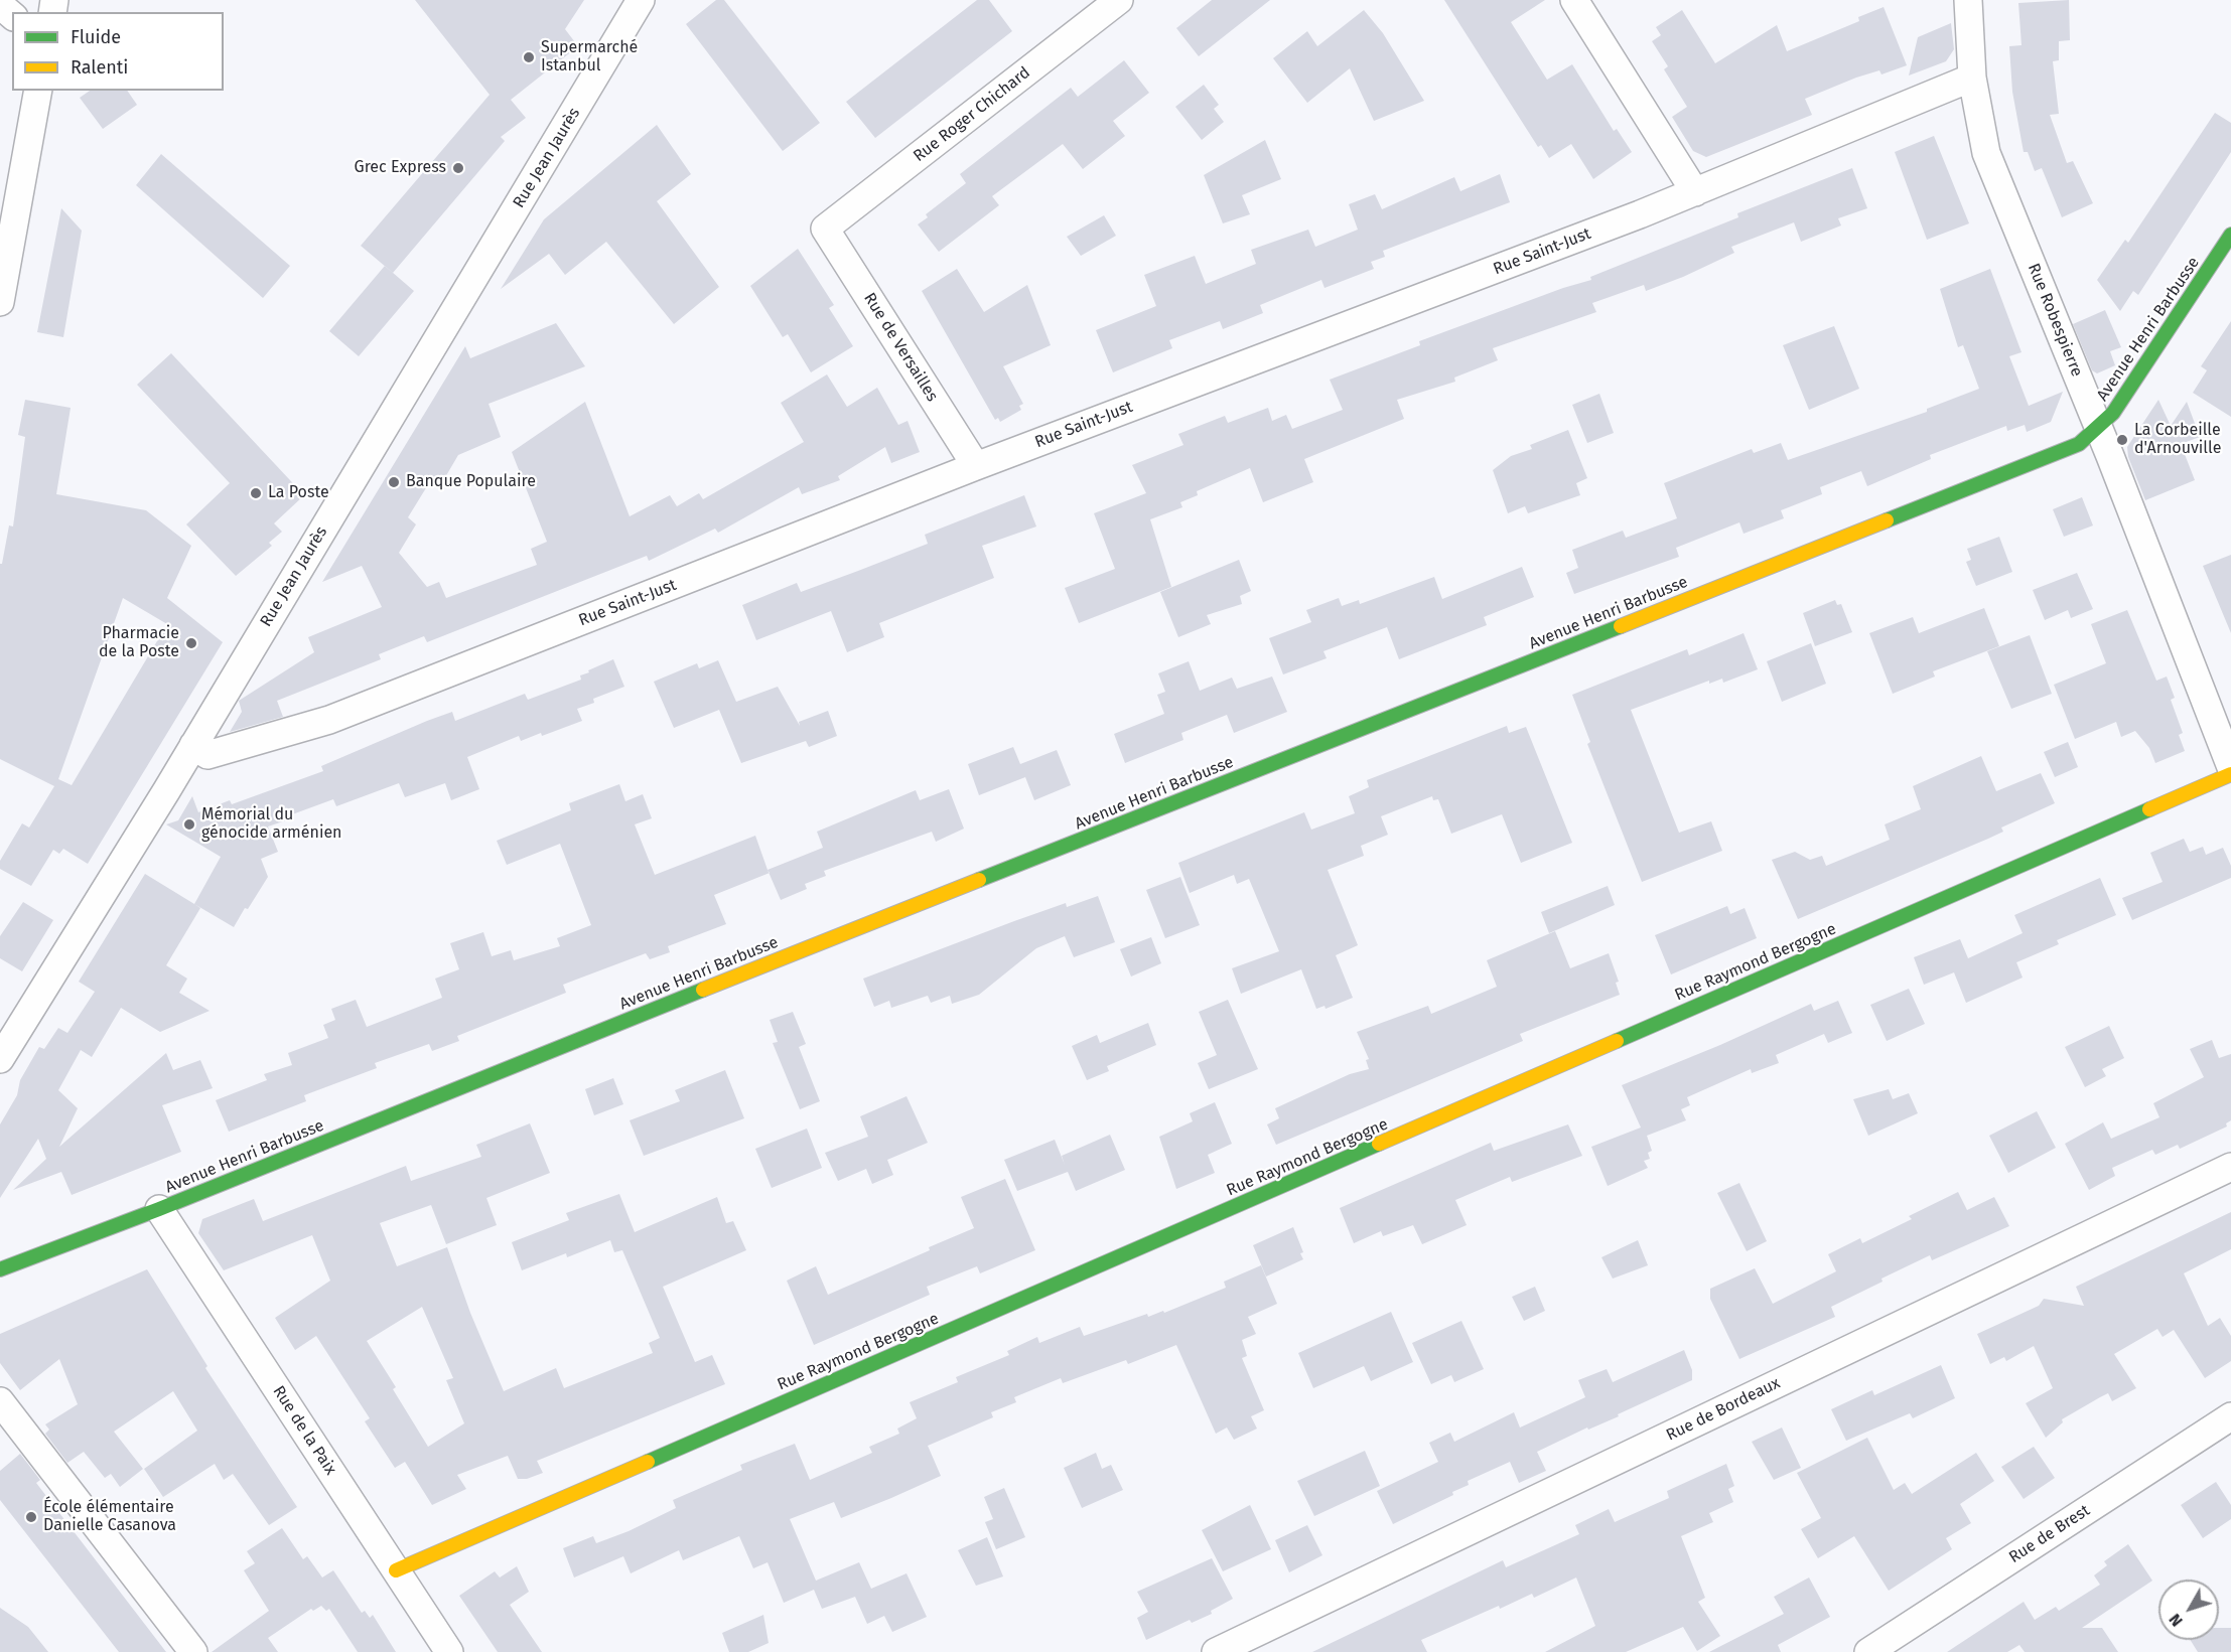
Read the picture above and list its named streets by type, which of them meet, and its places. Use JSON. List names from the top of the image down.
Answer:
{
  "streets": {
    "street": [
      "Rue Roger Chichard",
      "Rue Jean Jaurès",
      "Rue Saint-Just",
      "Rue Robespierre",
      "Avenue Henri Barbusse",
      "Rue de Versailles",
      "Rue Raymond Bergogne",
      "Rue de Bordeaux",
      "Rue de la Paix",
      "Rue de Brest"
    ]
  },
  "crossings": [
    ["Rue Roger Chichard", "Rue de Versailles"],
    ["Rue Jean Jaurès", "Rue Saint-Just"],
    ["Rue Saint-Just", "Rue Robespierre"],
    ["Rue Saint-Just", "Rue de Versailles"],
    ["Rue Robespierre", "Avenue Henri Barbusse"],
    ["Avenue Henri Barbusse", "Rue de la Paix"],
    ["Rue Raymond Bergogne", "Rue de la Paix"]
  ],
  "places": [
    "Supermarché Istanbul",
    "Grec Express",
    "La Corbeille d'Arnouville",
    "Banque Populaire",
    "La Poste",
    "Pharmacie de la Poste",
    "Mémorial du génocide arménien",
    "École élémentaire Danielle Casanova"
  ],
  "legend": ["Fluide", "Ralenti"],
  "north": "bottom left"
}
